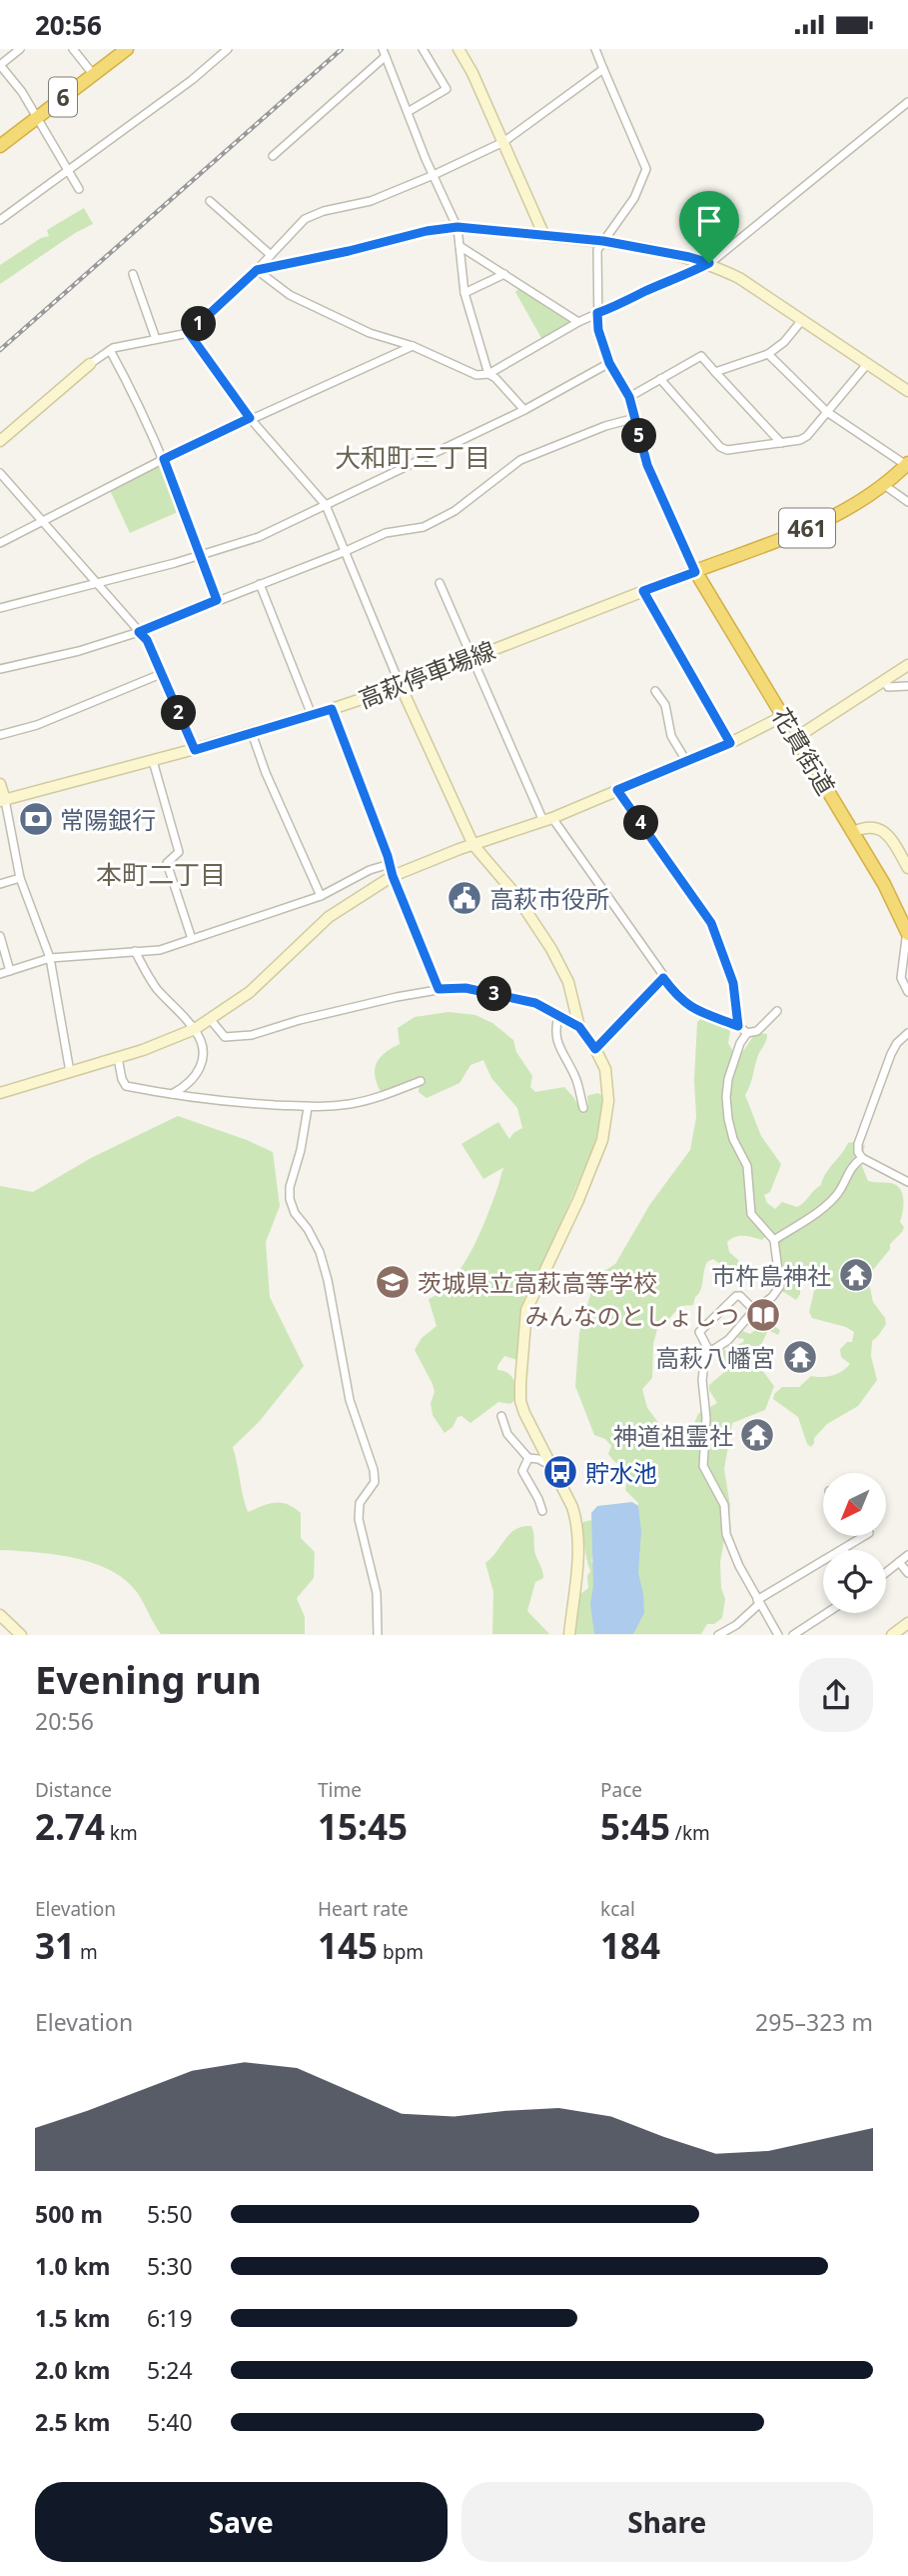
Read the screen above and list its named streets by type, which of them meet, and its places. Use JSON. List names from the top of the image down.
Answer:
{
  "streets": {
    "highway": ["6", "461", "花貫街道"],
    "street": ["高萩停車場線"]
  },
  "crossings": [
    ["461", "高萩停車場線"],
    ["461", "花貫街道"],
    ["高萩停車場線", "花貫街道"]
  ],
  "districts": ["大和町三丁目", "本町二丁目"],
  "places": {
    "bank": ["常陽銀行"],
    "public building": ["高萩市役所"],
    "temple": ["市杵島神社", "高萩八幡宮", "神道祖霊社"],
    "school or university": ["茨城県立高萩高等学校"],
    "library": ["みんなのとしょしつ"],
    "bus stop": ["貯水池"]
  },
  "north": "bottom left",
  "page": {
    "status": "20:56",
    "pins": [
      "1",
      "5",
      "2",
      "4",
      "3"
    ],
    "heading": ["Evening run", "20:56"],
    "stats": [
      ["Distance", "2.74 km"],
      ["Time", "15:45"],
      ["Pace", "5:45 /km"],
      ["Elevation", "31 m"],
      ["Heart rate", "145 bpm"],
      ["kcal", "184"]
    ],
    "chart": ["Elevation", "295–323 m"],
    "list": [
      {
        "name": "500 m",
        "note": "5:50"
      },
      {
        "name": "1.0 km",
        "note": "5:30"
      },
      {
        "name": "1.5 km",
        "note": "6:19"
      },
      {
        "name": "2.0 km",
        "note": "5:24"
      },
      {
        "name": "2.5 km",
        "note": "5:40"
      }
    ],
    "buttons": ["Save", "Share"]
  }
}
